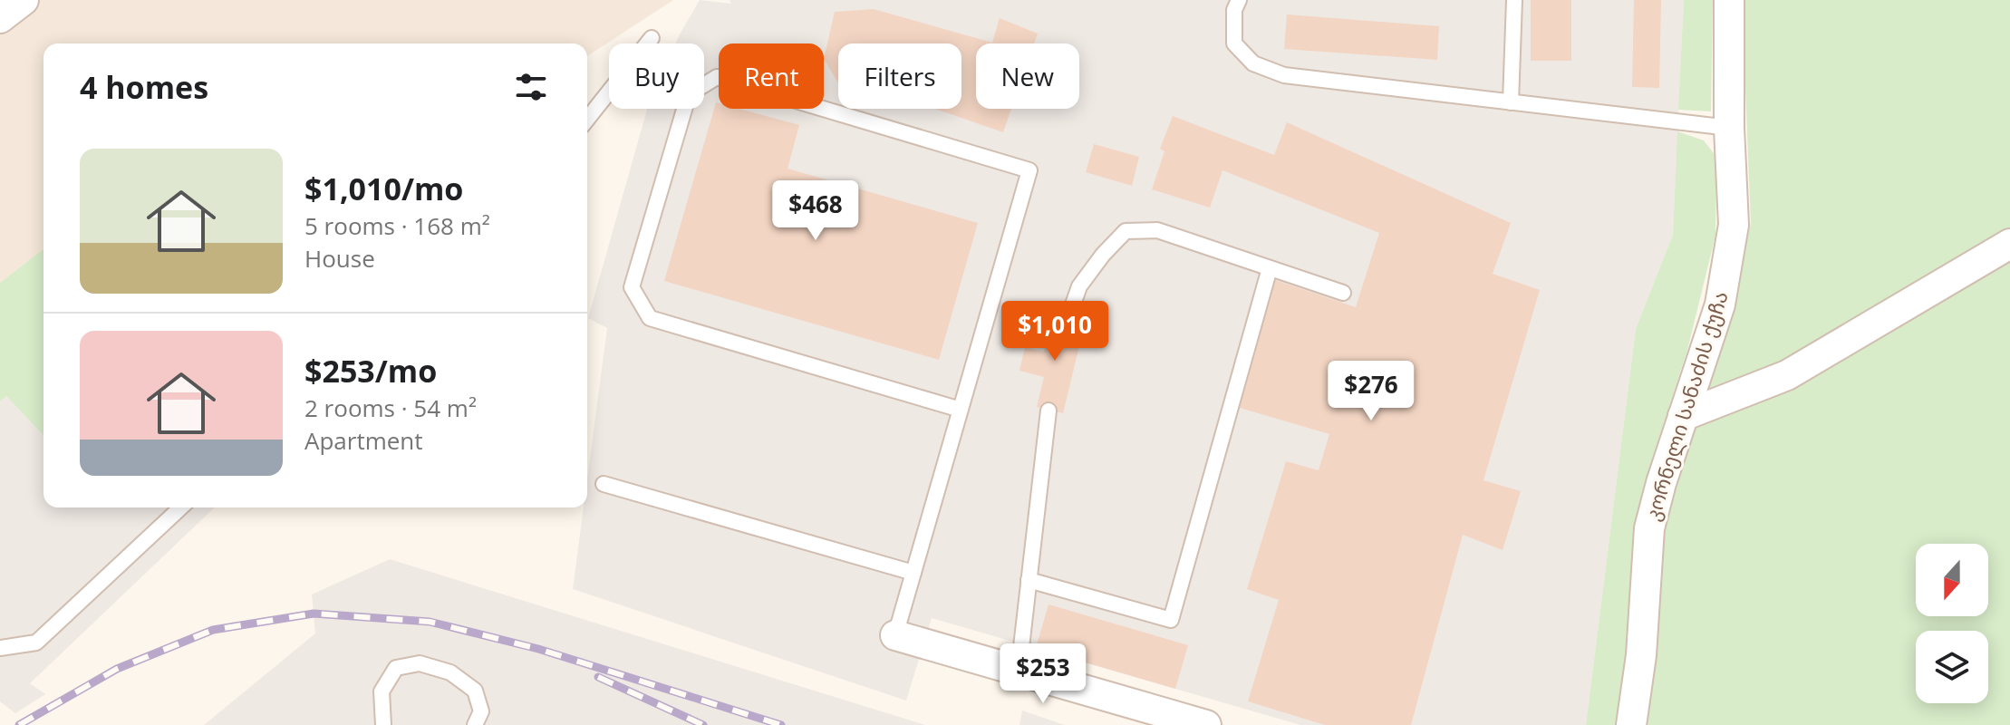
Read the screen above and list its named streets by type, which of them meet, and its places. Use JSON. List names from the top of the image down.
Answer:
{
  "streets": {
    "street": ["კორნელი სანაძის ქუჩა"]
  },
  "north": "bottom",
  "page": {
    "chip": [
      "Buy",
      "Rent",
      "Filters",
      "New"
    ],
    "heading": "4 homes",
    "list": [
      {
        "name": "$1,010/mo",
        "note": "5 rooms · 168 m² · House"
      },
      {
        "name": "$253/mo",
        "note": "2 rooms · 54 m² · Apartment"
      }
    ],
    "price": [
      "$468",
      "$1,010",
      "$276",
      "$253"
    ]
  }
}
